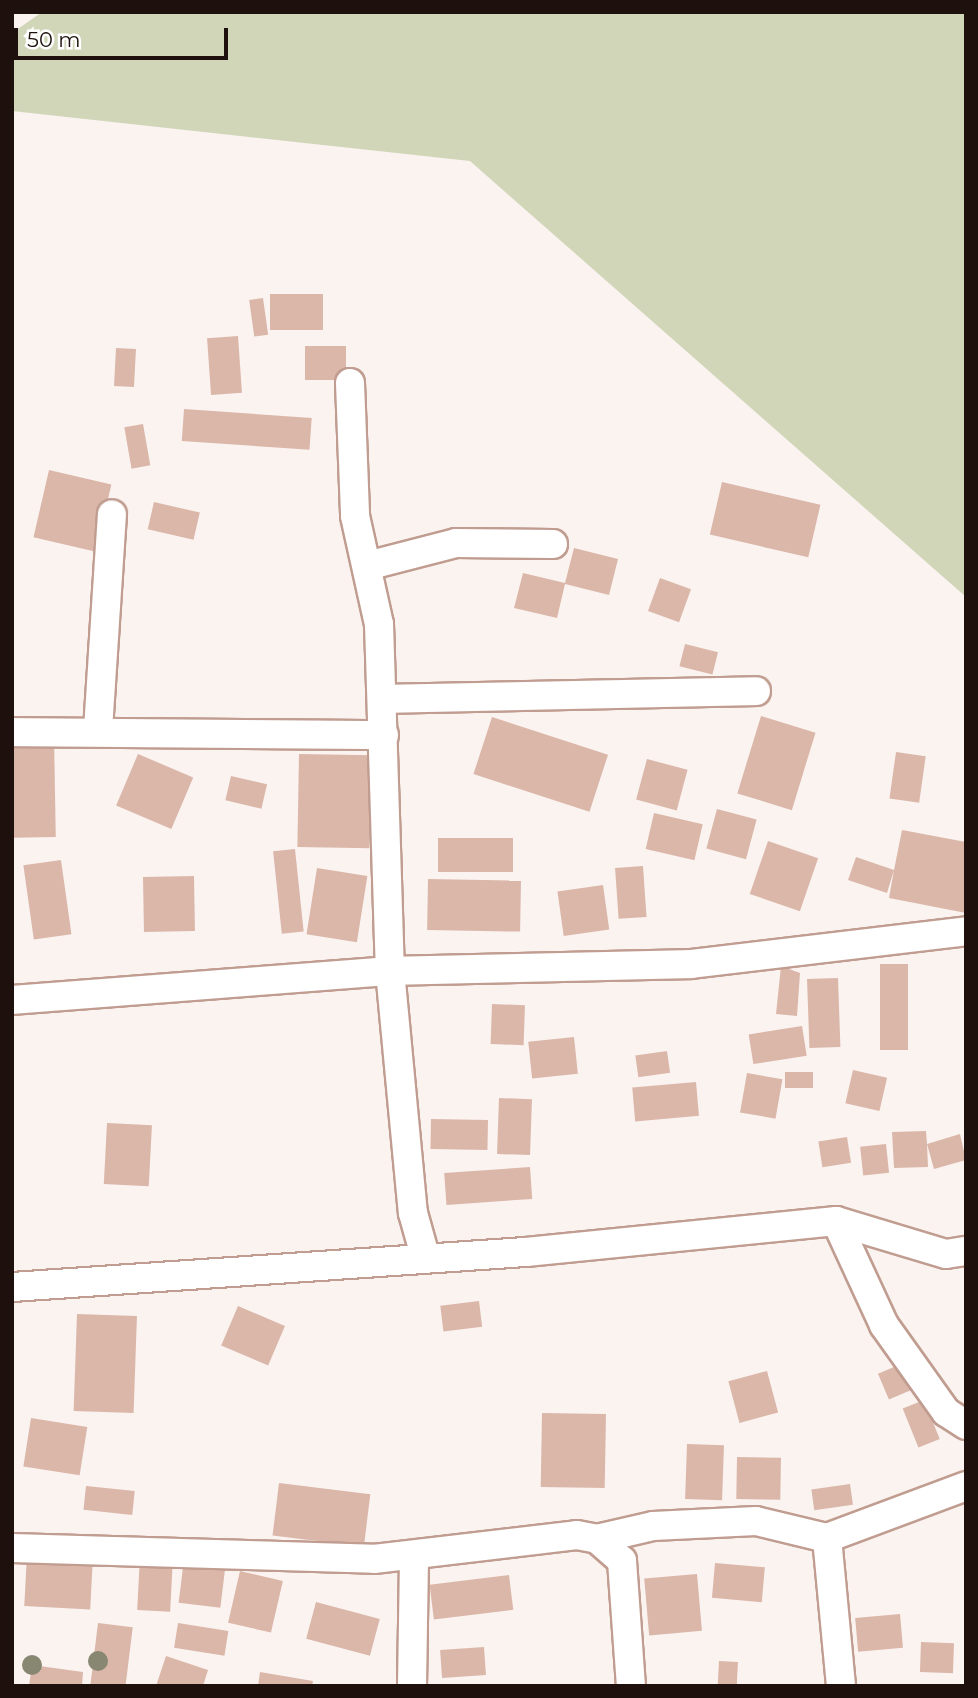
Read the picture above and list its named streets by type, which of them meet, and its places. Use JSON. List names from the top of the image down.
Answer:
{
  "scale_bar": "50 m"
}
